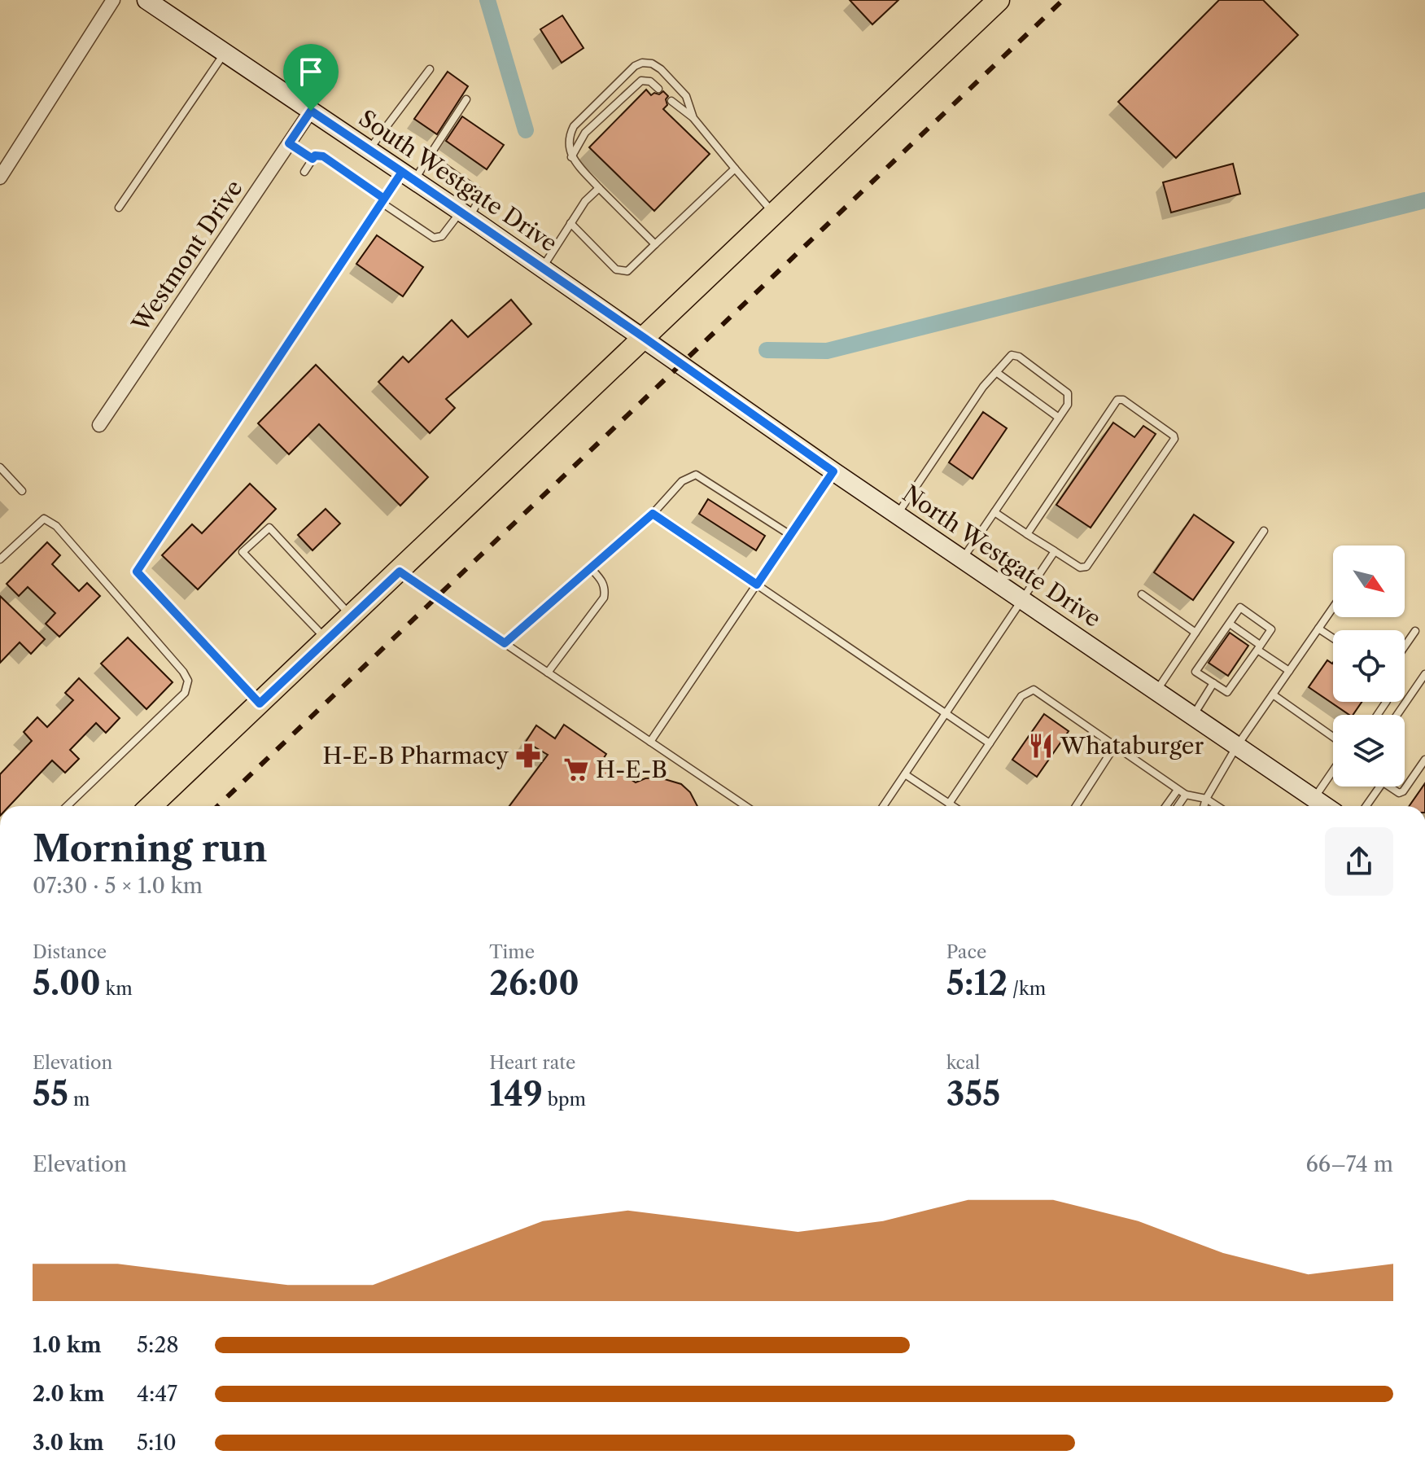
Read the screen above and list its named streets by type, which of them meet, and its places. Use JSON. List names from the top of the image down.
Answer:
{
  "streets": {
    "street": ["South Westgate Drive", "Westmont Drive", "North Westgate Drive"]
  },
  "crossings": [
    ["South Westgate Drive", "Westmont Drive"],
    ["South Westgate Drive", "North Westgate Drive"]
  ],
  "places": {
    "restaurant": ["Whataburger"],
    "pharmacy": ["H-E-B Pharmacy"],
    "supermarket": ["H-E-B"]
  },
  "north": "bottom right",
  "page": {
    "heading": ["Morning run", "07:30 · 5 × 1.0 km"],
    "stats": [
      ["Distance", "5.00 km"],
      ["Time", "26:00"],
      ["Pace", "5:12 /km"],
      ["Elevation", "55 m"],
      ["Heart rate", "149 bpm"],
      ["kcal", "355"]
    ],
    "chart": ["Elevation", "66–74 m"],
    "list": [
      {
        "name": "1.0 km",
        "note": "5:28"
      },
      {
        "name": "2.0 km",
        "note": "4:47"
      },
      {
        "name": "3.0 km",
        "note": "5:10"
      }
    ]
  }
}
